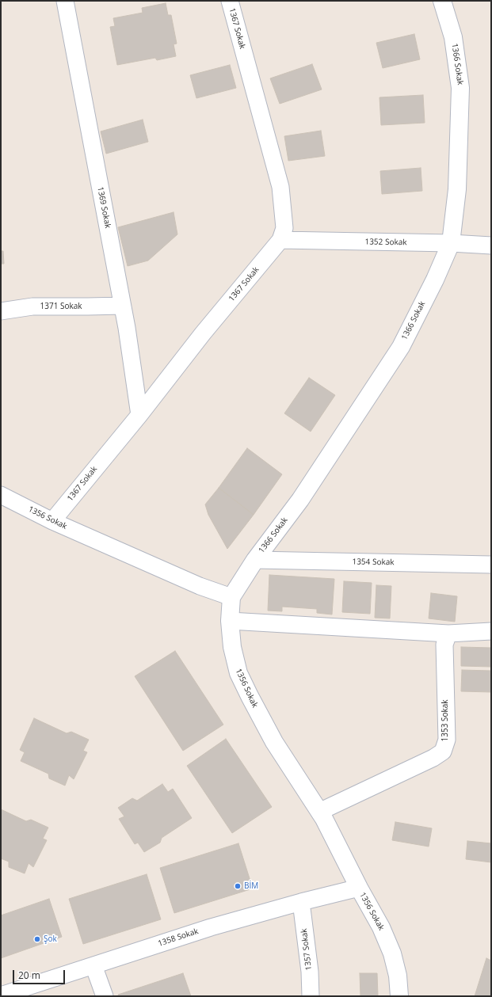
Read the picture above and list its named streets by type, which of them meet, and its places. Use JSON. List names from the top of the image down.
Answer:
{
  "streets": {
    "street": [
      "1367 Sokak",
      "1366 Sokak",
      "1369 Sokak",
      "1352 Sokak",
      "1371 Sokak",
      "1356 Sokak",
      "1354 Sokak",
      "1353 Sokak",
      "1358 Sokak",
      "1357 Sokak"
    ]
  },
  "crossings": [
    ["1367 Sokak", "1369 Sokak"],
    ["1367 Sokak", "1352 Sokak"],
    ["1367 Sokak", "1356 Sokak"],
    ["1366 Sokak", "1352 Sokak"],
    ["1366 Sokak", "1356 Sokak"],
    ["1366 Sokak", "1354 Sokak"],
    ["1369 Sokak", "1371 Sokak"],
    ["1356 Sokak", "1353 Sokak"],
    ["1356 Sokak", "1358 Sokak"],
    ["1358 Sokak", "1357 Sokak"]
  ],
  "places": ["BİM", "Şok"],
  "scale_bar": "20 m"
}
